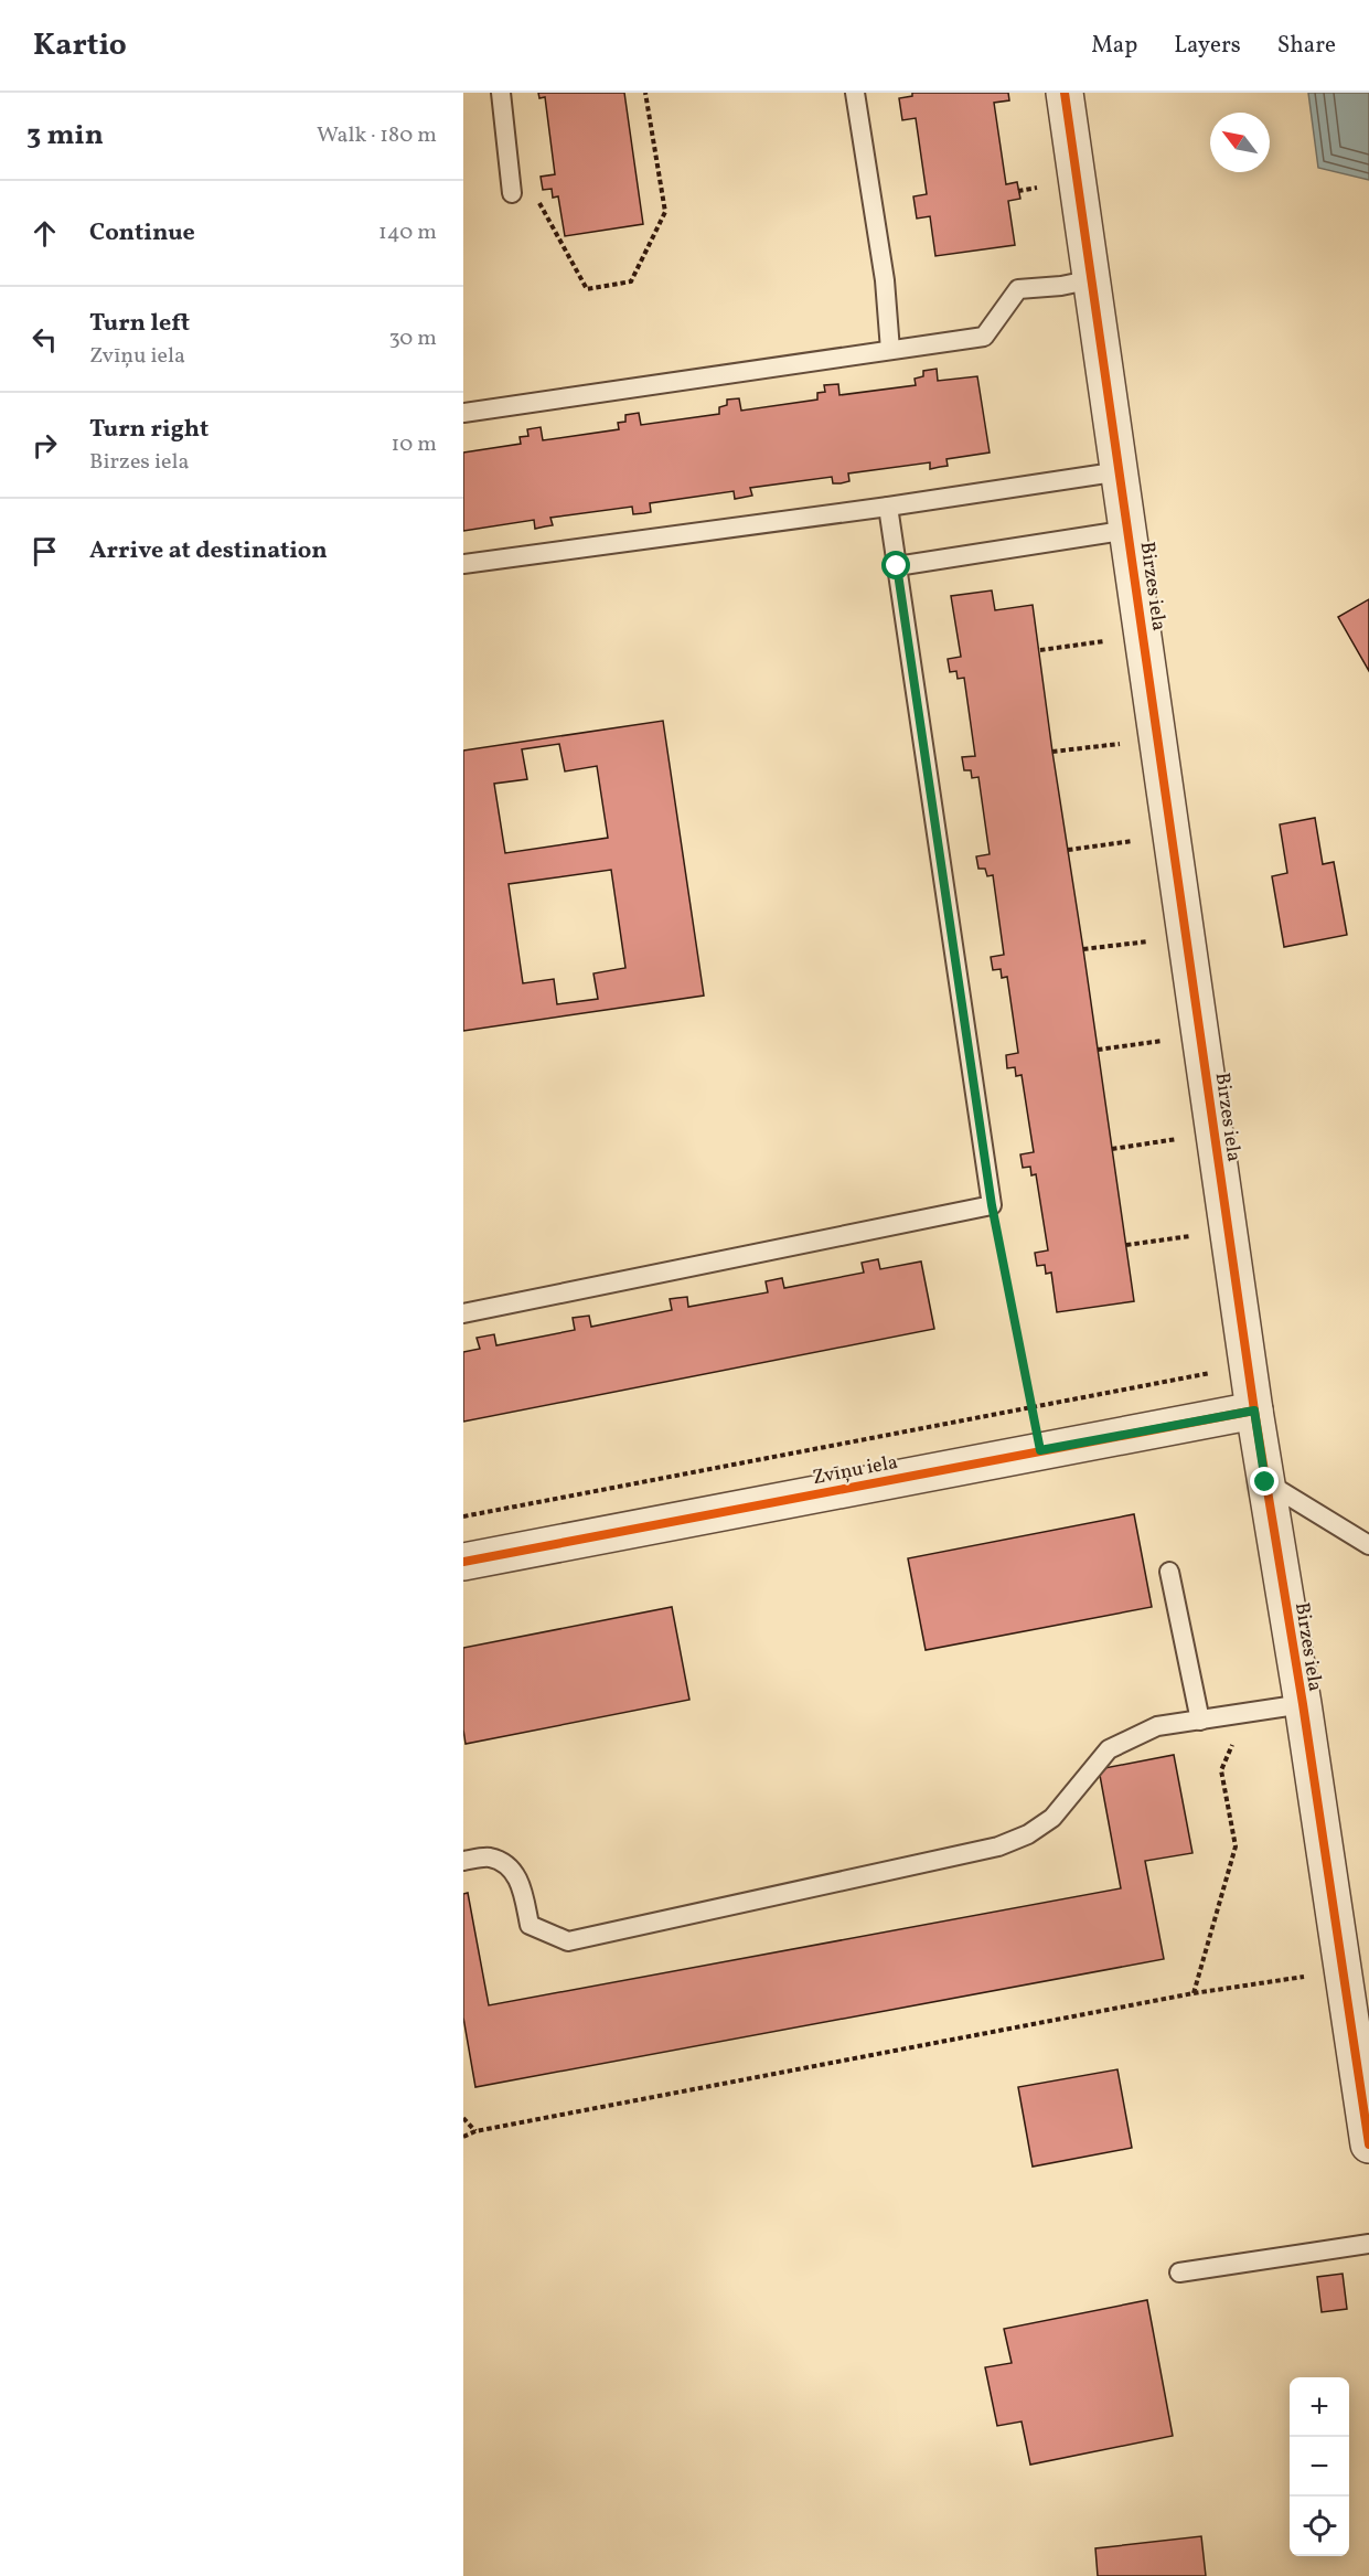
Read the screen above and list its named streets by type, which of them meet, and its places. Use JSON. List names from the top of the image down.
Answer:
{
  "streets": {
    "street": ["Birzes iela", "Zvīņu iela"]
  },
  "crossings": [
    ["Birzes iela", "Zvīņu iela"]
  ],
  "north": "top left",
  "page": {
    "header": "Kartio",
    "nav": ["Map", "Layers", "Share"],
    "heading": ["3 min", "Walk · 180 m"],
    "list": [
      ["Continue", "140 m"],
      ["Turn left", "Zvīņu iela", "30 m"],
      ["Turn right", "Birzes iela", "10 m"],
      "Arrive at destination"
    ],
    "map_buttons": ["+", "−"]
  }
}
